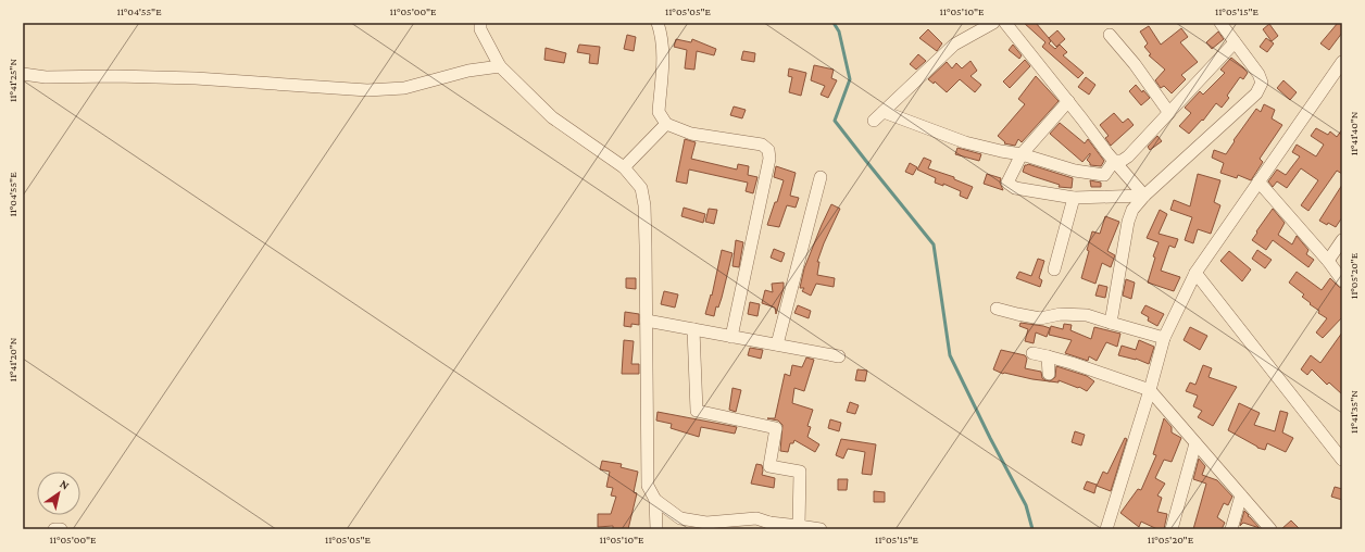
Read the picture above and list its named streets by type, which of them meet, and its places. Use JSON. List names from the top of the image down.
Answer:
{
  "north": "top right",
  "coordinates": [
    "11°04'55\"E",
    "11°05'00\"E",
    "11°05'05\"E",
    "11°05'10\"E",
    "11°05'15\"E",
    "11°41'25\"N",
    "11°41'40\"N",
    "11°05'20\"E",
    "11°41'20\"N",
    "11°41'35\"N"
  ]
}
